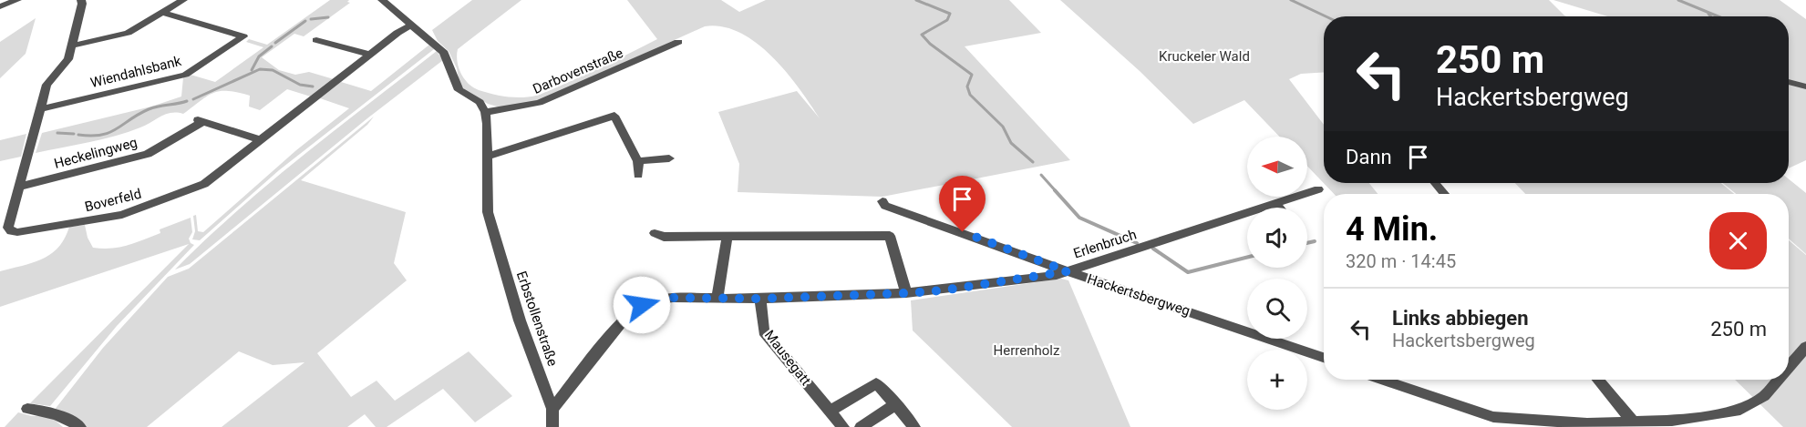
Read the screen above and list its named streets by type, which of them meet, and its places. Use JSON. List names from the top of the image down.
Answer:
{
  "streets": {
    "street": [
      "Darbovenstraße",
      "Wiendahlsbank",
      "Heckelingweg",
      "Boverfeld",
      "Erlenbruch",
      "Hackertsbergweg",
      "Erbstollenstraße",
      "Mausegatt"
    ]
  },
  "crossings": [
    ["Darbovenstraße", "Erbstollenstraße"],
    ["Wiendahlsbank", "Boverfeld"],
    ["Heckelingweg", "Boverfeld"],
    ["Erlenbruch", "Hackertsbergweg"],
    ["Erlenbruch", "Erbstollenstraße"],
    ["Erlenbruch", "Mausegatt"]
  ],
  "parks": ["Kruckeler Wald", "Herrenholz"],
  "north": "left",
  "page": {
    "turn": ["250 m", "Hackertsbergweg"],
    "then": "Dann",
    "map_buttons": "+",
    "heading": ["4 Min.", "320 m · 14:45"],
    "list": [
      {
        "name": "Links abbiegen",
        "note": "Hackertsbergweg",
        "value": "250 m"
      }
    ]
  }
}
